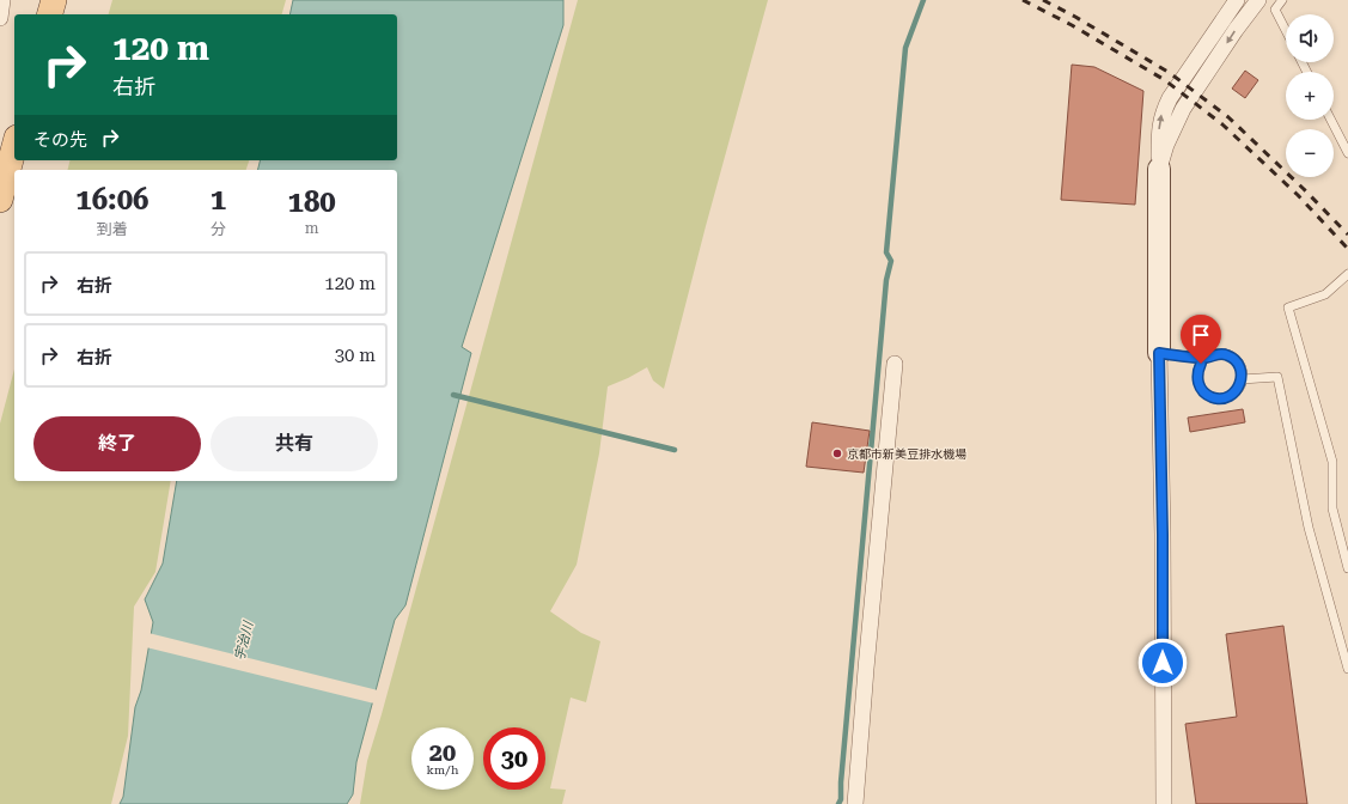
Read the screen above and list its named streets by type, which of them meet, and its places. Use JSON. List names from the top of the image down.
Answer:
{
  "water": ["宇治川"],
  "places": ["京都市新美豆排水機場"],
  "page": {
    "map_buttons": ["+", "−"],
    "turn": ["120 m", "右折"],
    "then": "その先",
    "eta": [
      "16:06",
      "到着",
      "1",
      "分",
      "180",
      "m"
    ],
    "list": [
      {
        "name": "右折",
        "value": "120 m"
      },
      {
        "name": "右折",
        "value": "30 m"
      }
    ],
    "buttons": ["終了", "共有"],
    "speed": "20 km/h",
    "limit": "30"
  }
}
